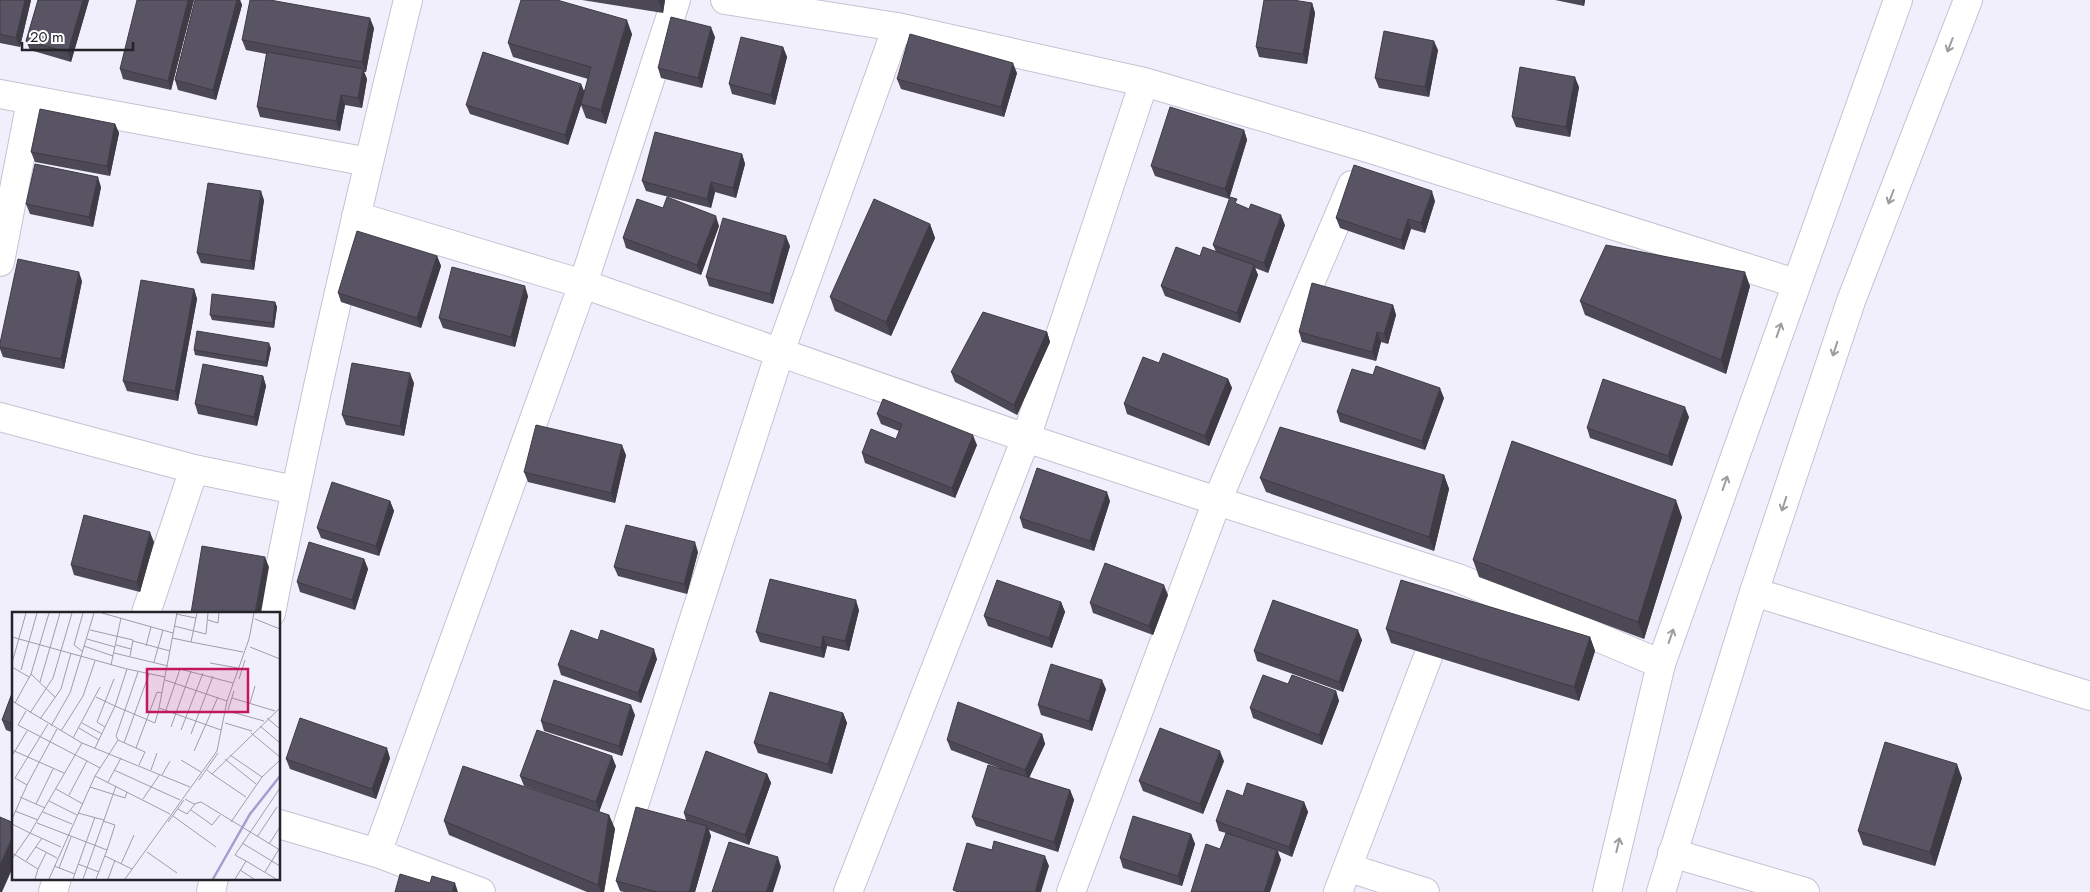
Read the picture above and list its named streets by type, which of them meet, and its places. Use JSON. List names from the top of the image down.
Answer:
{
  "scale_bar": "20 m"
}
